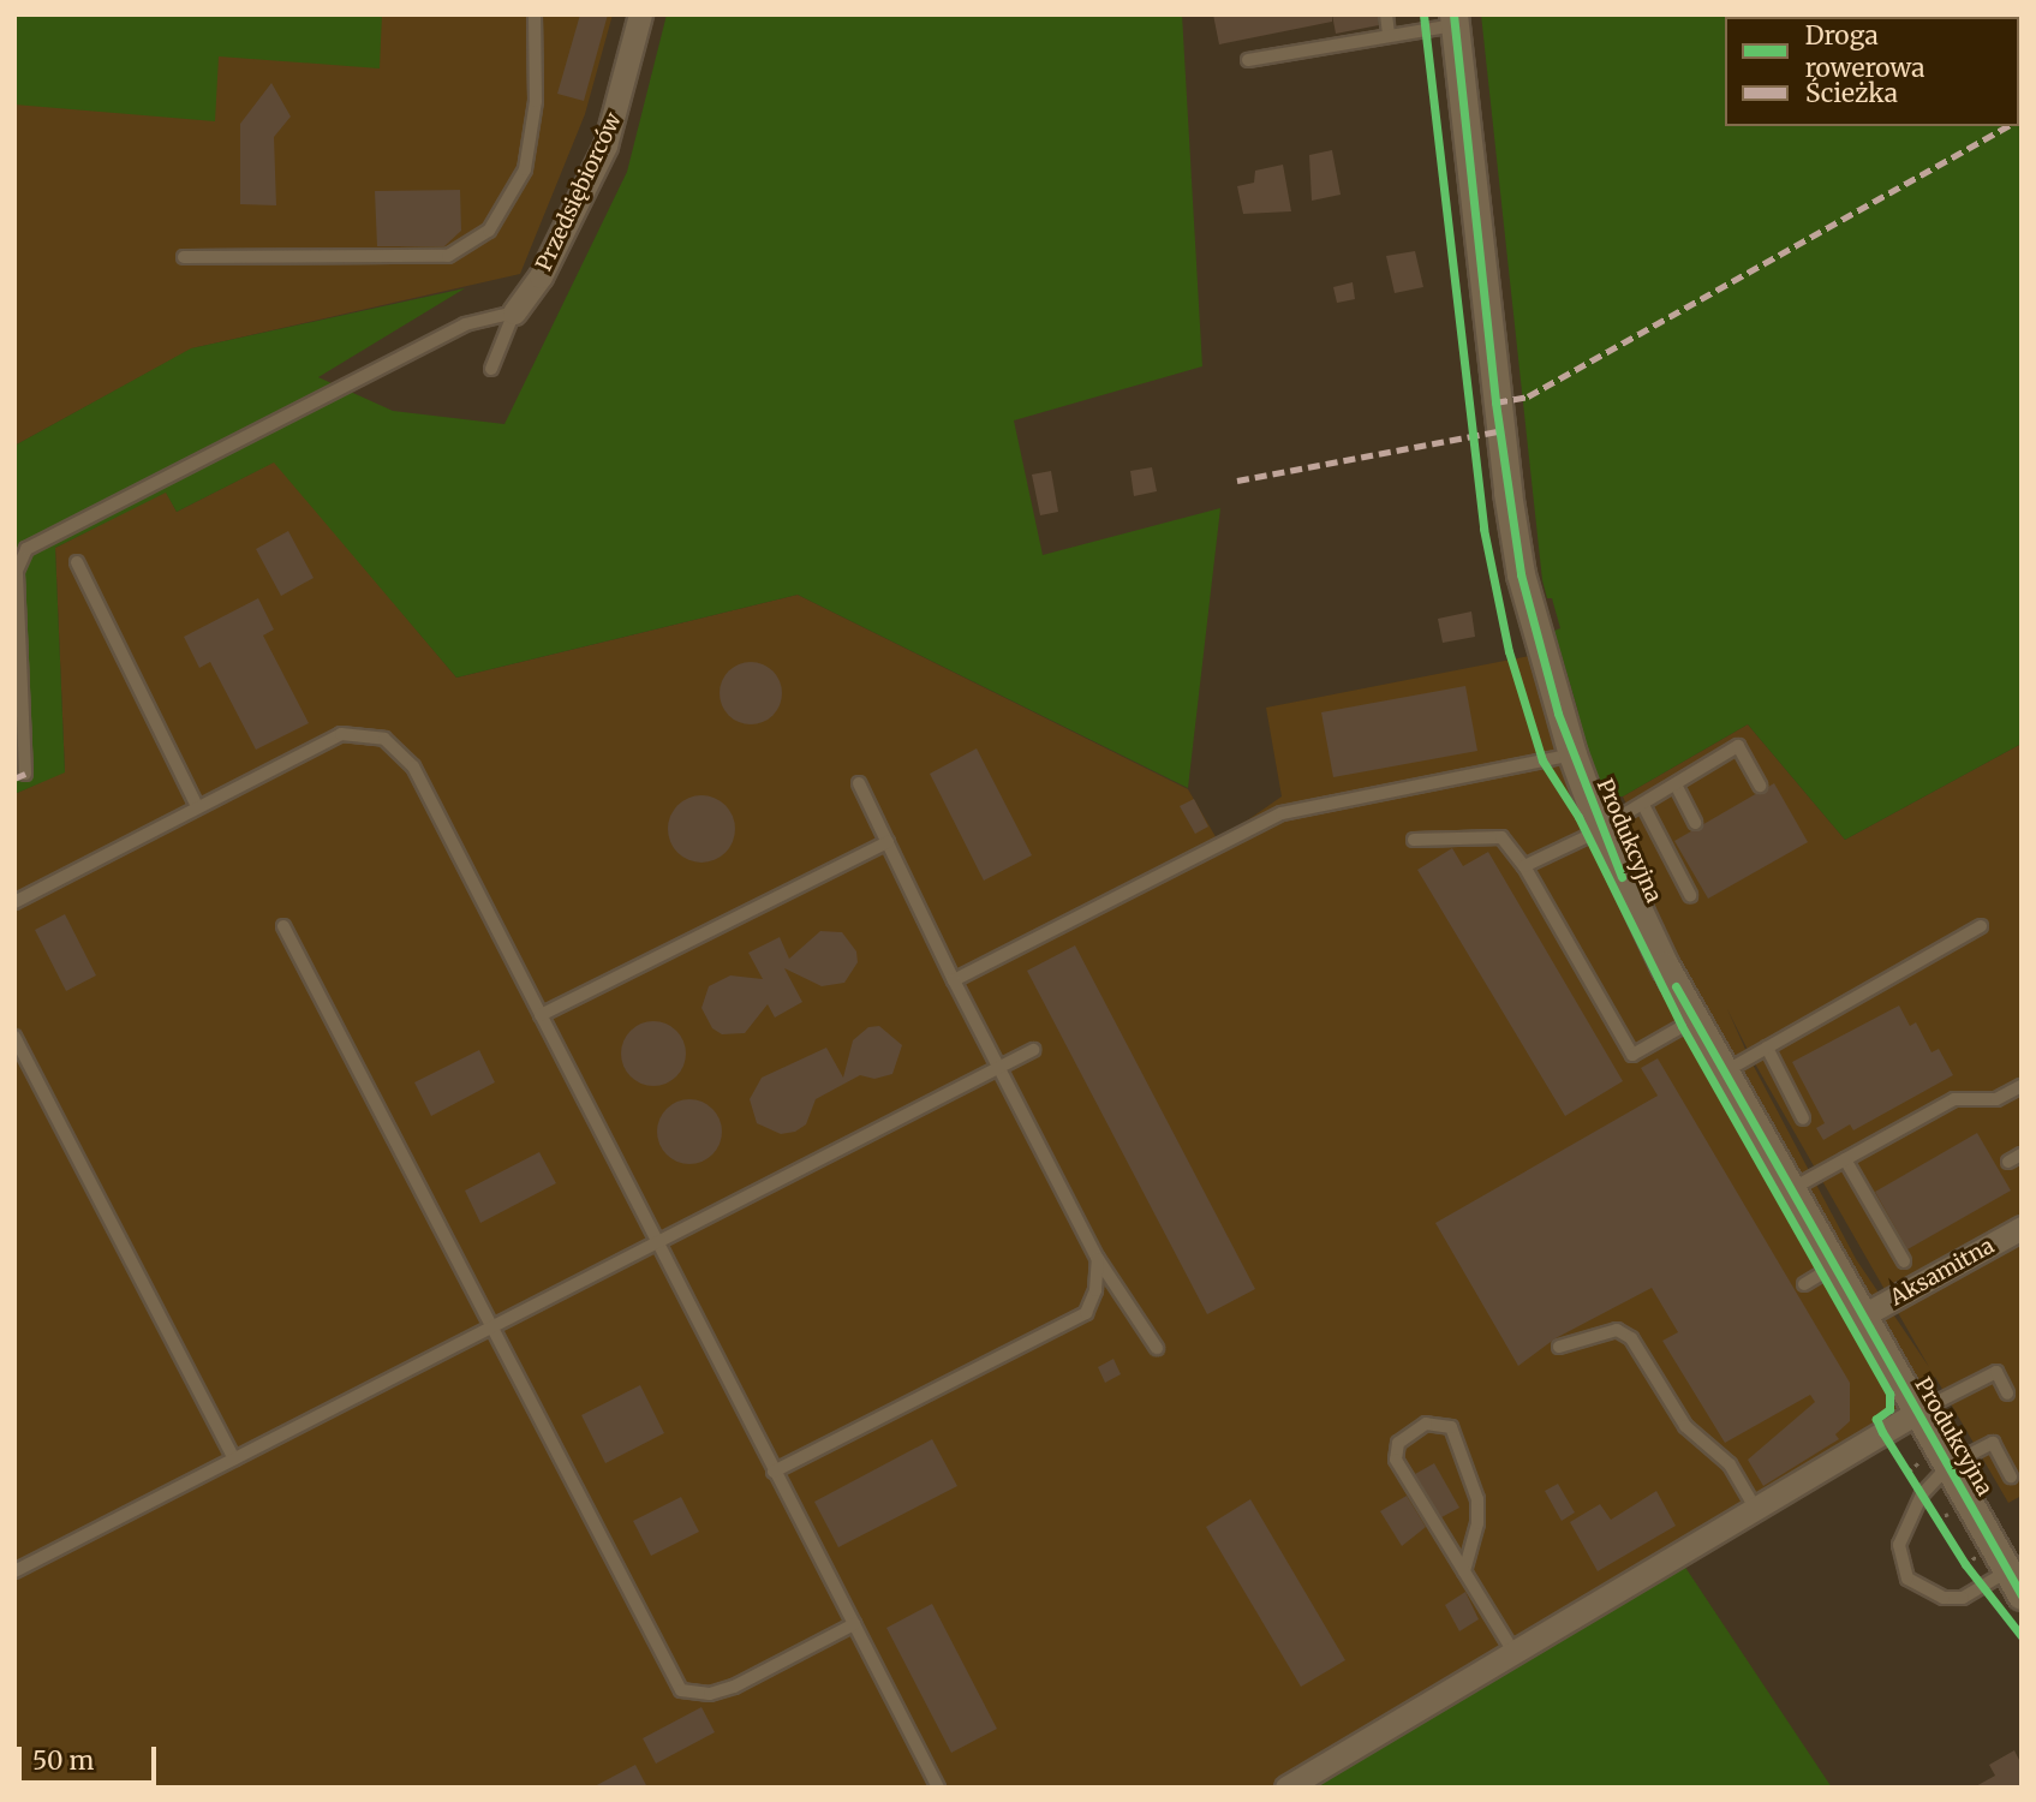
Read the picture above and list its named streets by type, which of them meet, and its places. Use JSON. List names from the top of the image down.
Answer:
{
  "streets": {
    "street": ["Przedsiębiorców", "Produkcyjna", "Aksamitna"]
  },
  "crossings": [
    ["Produkcyjna", "Aksamitna"]
  ],
  "legend": ["Droga rowerowa", "Ścieżka"],
  "scale_bar": "50 m"
}
